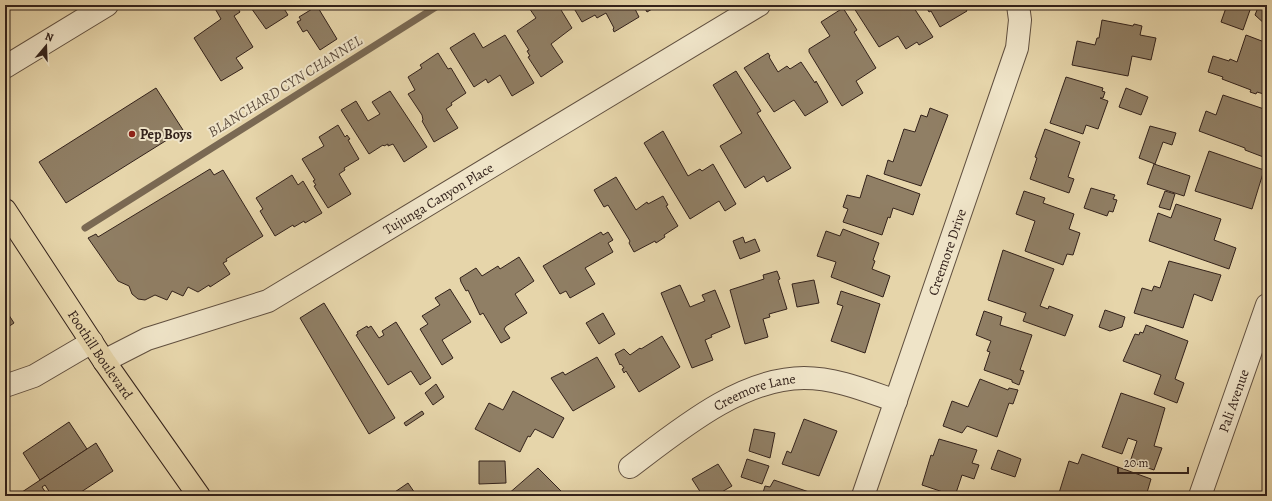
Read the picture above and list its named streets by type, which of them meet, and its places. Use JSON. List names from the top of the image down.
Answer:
{
  "streets": {
    "main road": ["Foothill Boulevard"],
    "street": [
      "Tujunga Canyon Place",
      "Creemore Drive",
      "Creemore Lane",
      "Pali Avenue"
    ]
  },
  "crossings": [
    ["Tujunga Canyon Place", "Foothill Boulevard"],
    ["Creemore Drive", "Creemore Lane"]
  ],
  "water": ["BLANCHARD CYN CHANNEL"],
  "places": ["Pep Boys"],
  "scale_bar": "20 m",
  "north": "top"
}
